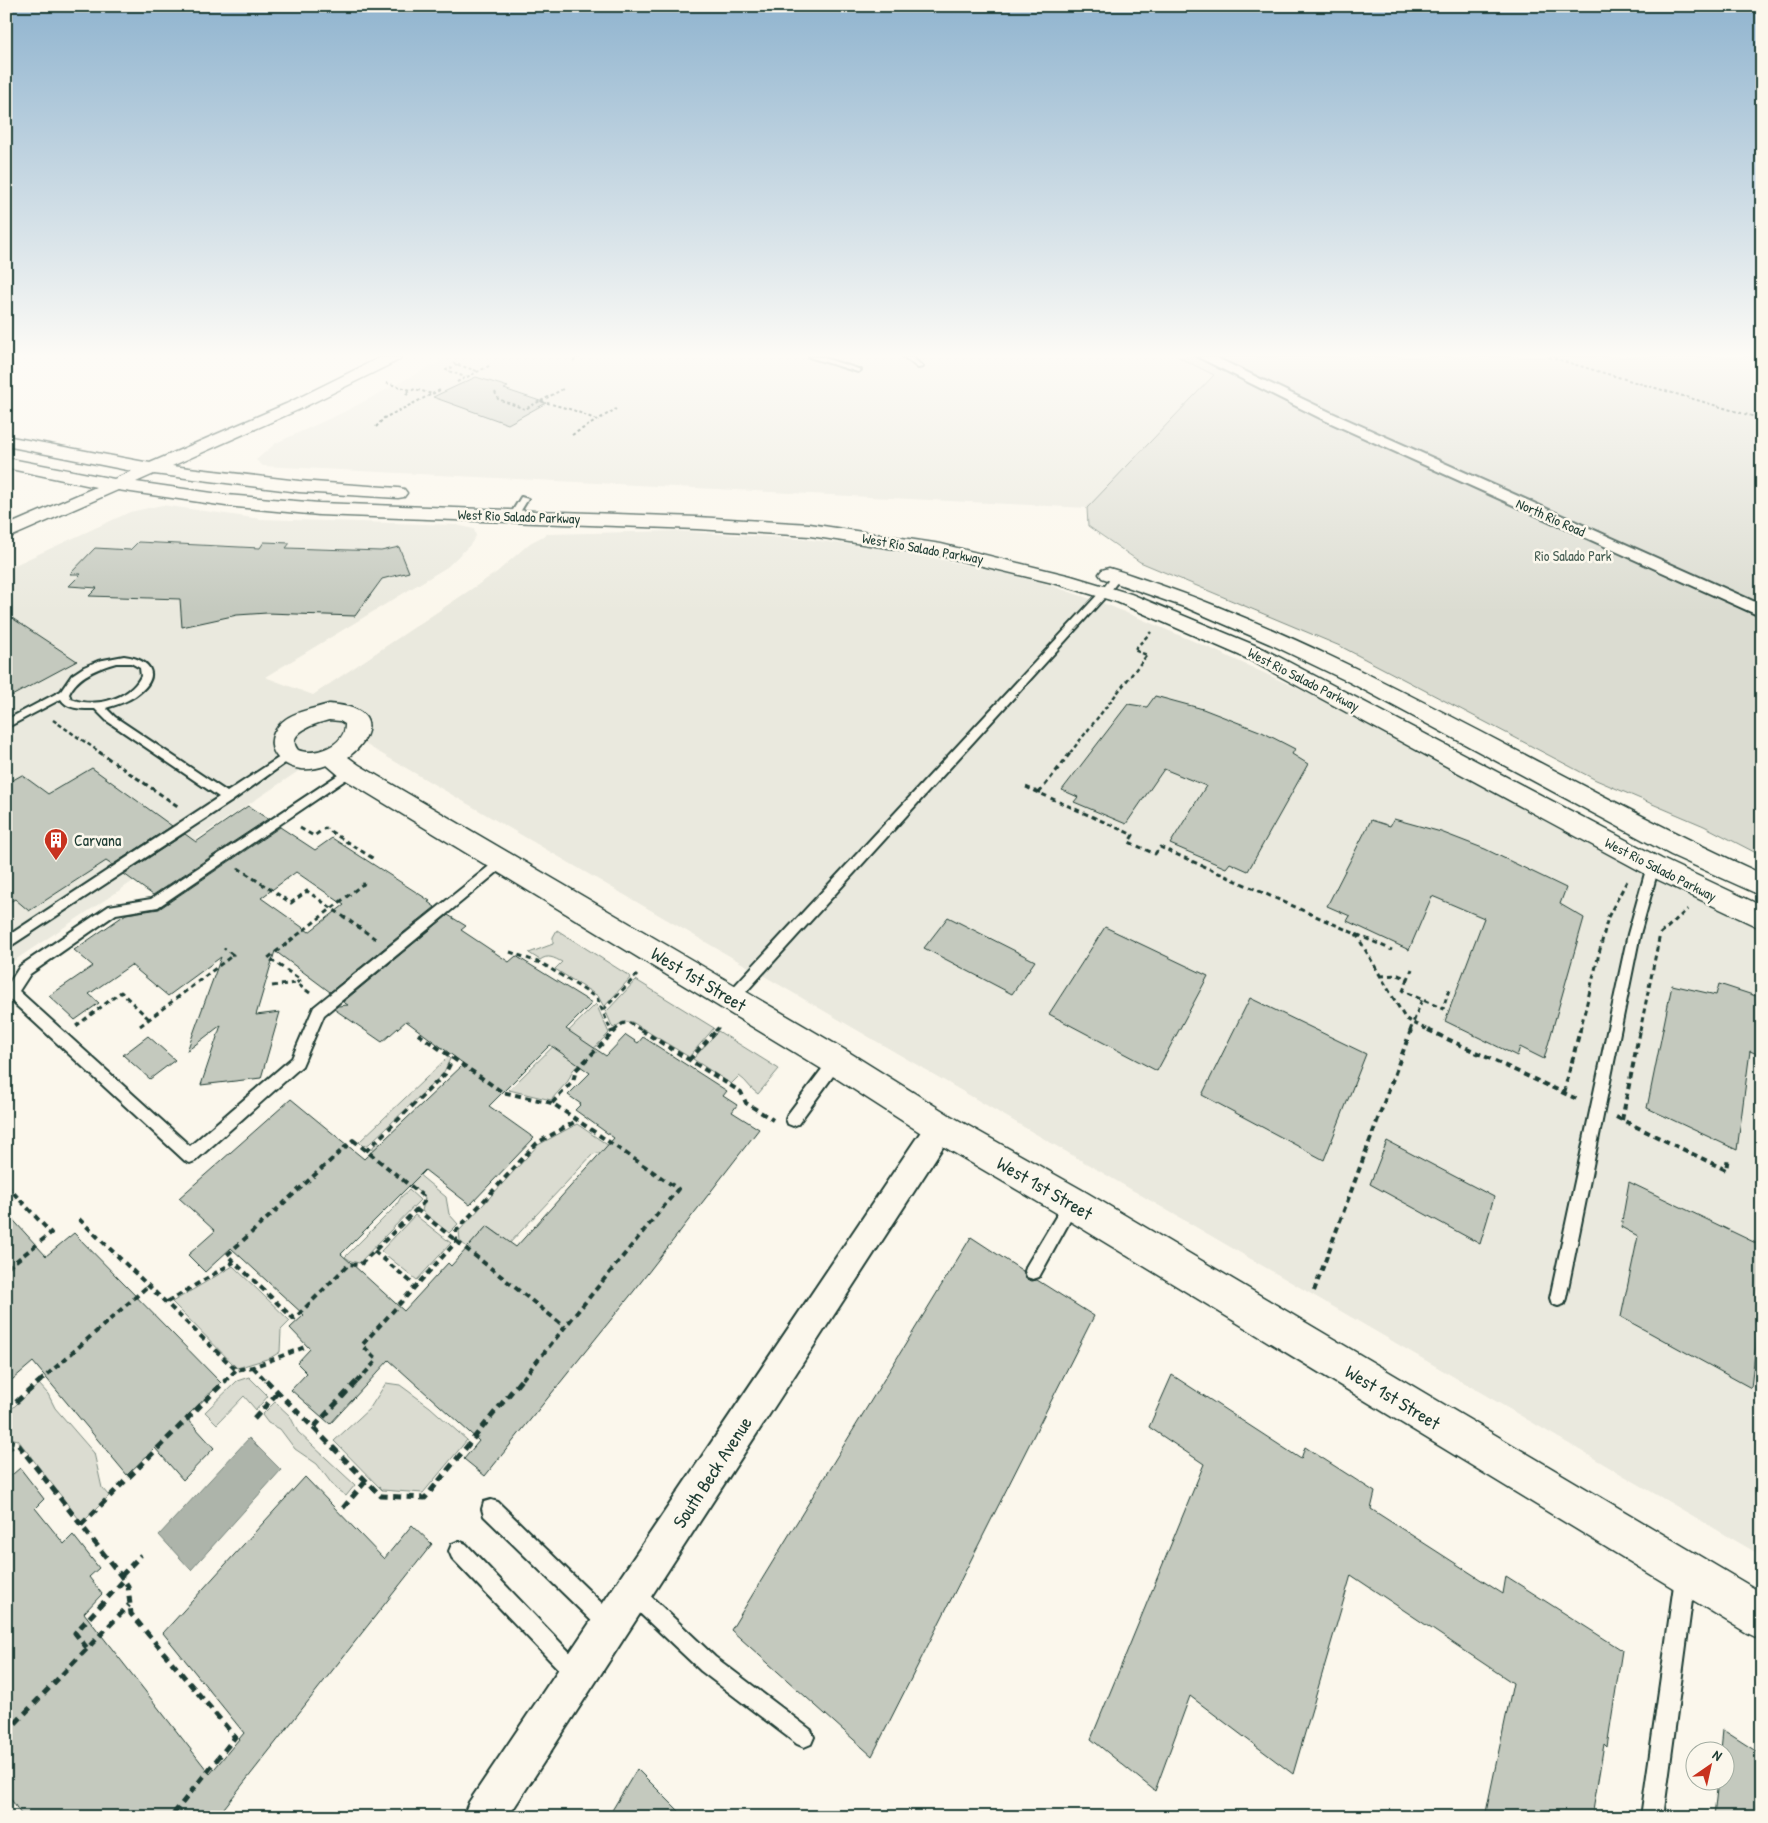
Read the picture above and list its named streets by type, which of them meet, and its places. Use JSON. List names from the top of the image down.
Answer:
{
  "streets": {
    "main road": ["West Rio Salado Parkway", "West 1st Street"],
    "street": ["North Rio Road", "South Beck Avenue"]
  },
  "crossings": [
    ["West 1st Street", "South Beck Avenue"]
  ],
  "parks": ["Rio Salado Park"],
  "places": {
    "building": ["Carvana"]
  },
  "north": "top right"
}
